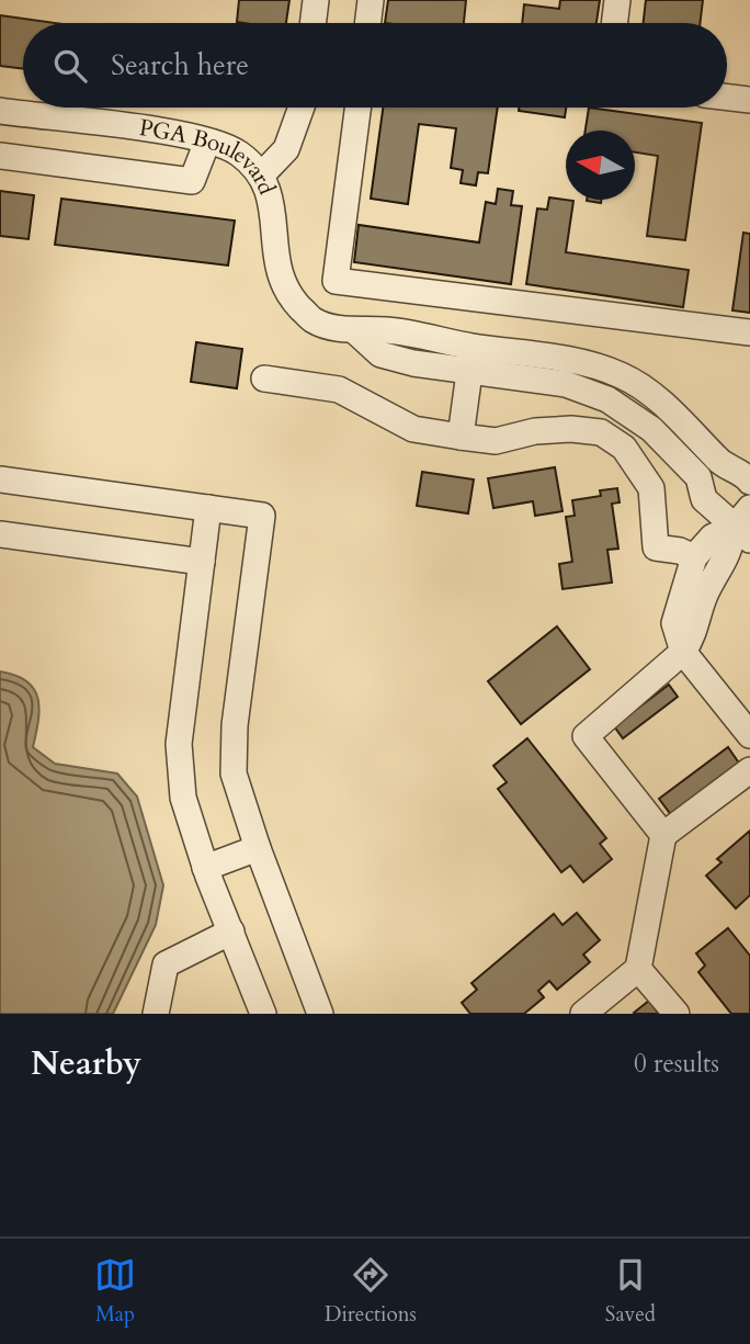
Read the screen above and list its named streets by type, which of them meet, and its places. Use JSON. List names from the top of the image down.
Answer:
{
  "streets": {
    "street": ["PGA Boulevard"]
  },
  "north": "left",
  "page": {
    "search": "Search here",
    "heading": ["Nearby", "0 results"],
    "nav": ["Map", "Directions", "Saved"]
  }
}
